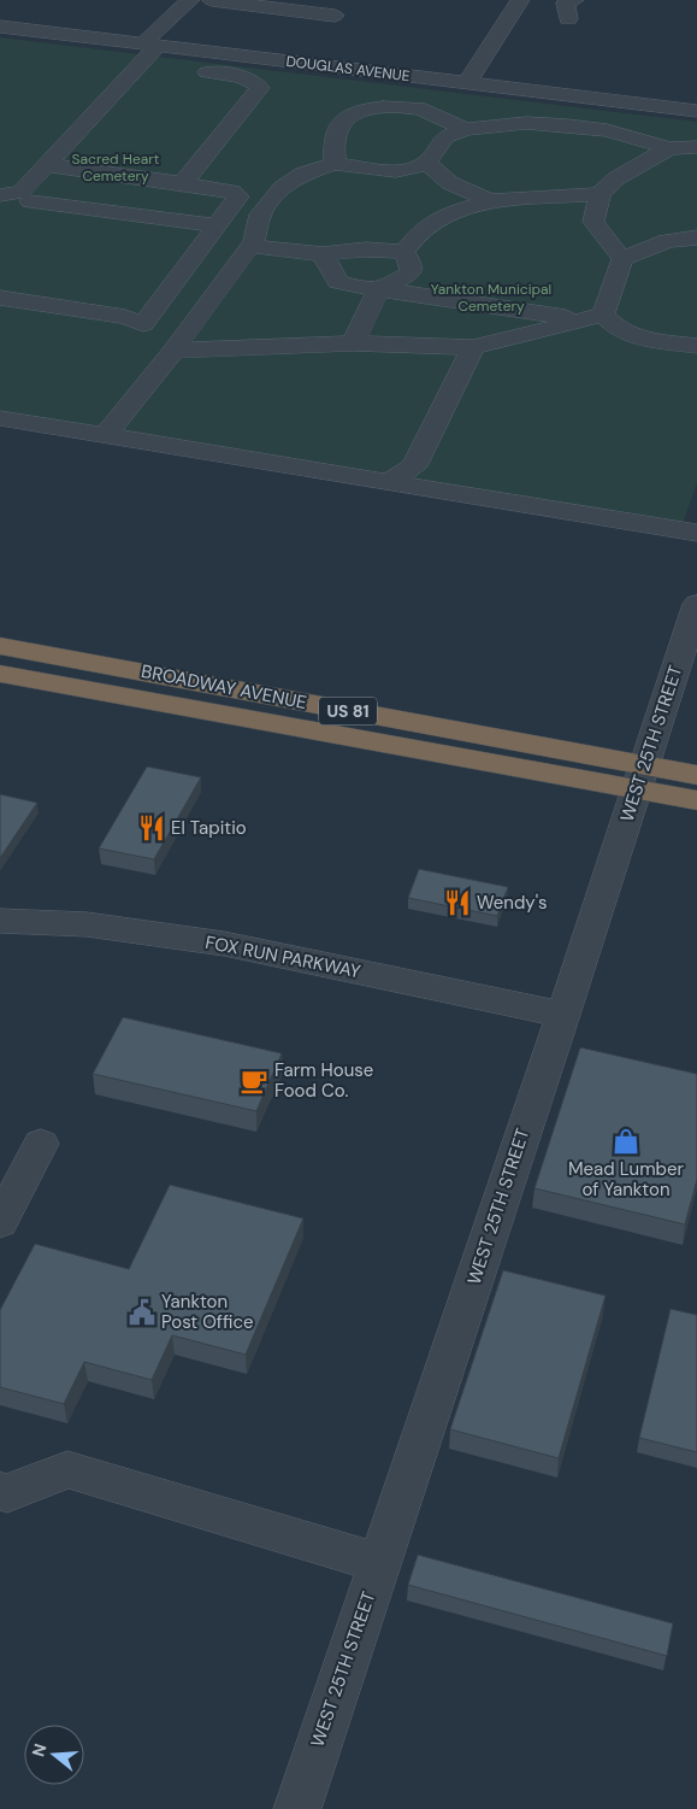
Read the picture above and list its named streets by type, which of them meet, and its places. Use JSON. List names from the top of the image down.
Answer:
{
  "streets": {
    "highway": ["BROADWAY AVENUE", "US 81"],
    "street": ["DOUGLAS AVENUE", "WEST 25TH STREET", "FOX RUN PARKWAY"]
  },
  "crossings": [
    ["BROADWAY AVENUE", "WEST 25TH STREET"],
    ["WEST 25TH STREET", "FOX RUN PARKWAY"]
  ],
  "parks": ["Sacred Heart Cemetery", "Yankton Municipal Cemetery"],
  "places": {
    "restaurant": ["El Tapitio", "Wendy's"],
    "cafe": ["Farm House Food Co."],
    "shop": ["Mead Lumber of Yankton"],
    "public building": ["Yankton Post Office"]
  },
  "north": "left"
}
